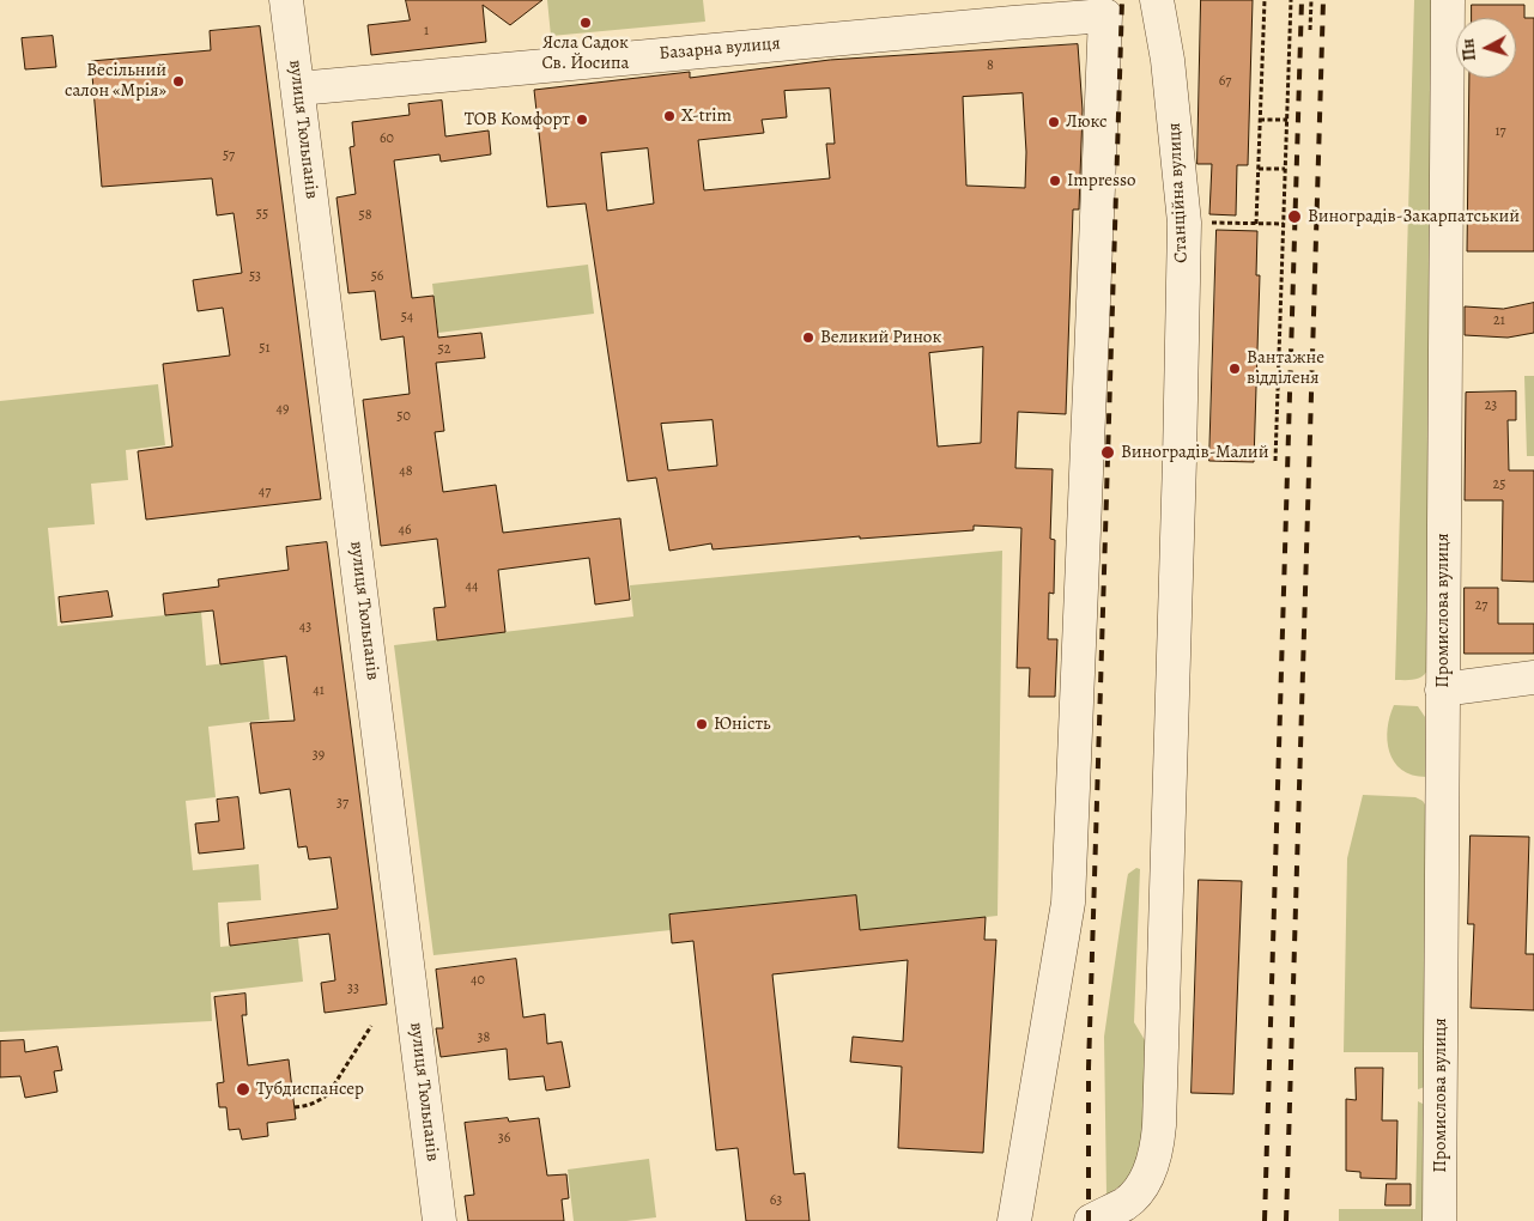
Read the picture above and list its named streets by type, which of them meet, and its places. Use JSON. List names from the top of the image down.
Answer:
{
  "streets": {
    "street": [
      "Базарна вулиця",
      "вулиця Тюльпанів",
      "Станційна вулиця",
      "Промислова вулиця"
    ]
  },
  "crossings": [
    ["Базарна вулиця", "вулиця Тюльпанів"]
  ],
  "places": [
    "Ясла Садок Св. Йосипа",
    "Весільний салон «Мрія»",
    "X-trim",
    "ТОВ Комфорт",
    "Люкс",
    "Impresso",
    "Виноградів-Закарпатський",
    "Великий Ринок",
    "Вантажне відділеня",
    "Виноградів-Малий",
    "Юність",
    "Тубдиспансер"
  ],
  "house_numbers": [
    "1",
    "8",
    "67",
    "17",
    "60",
    "57",
    "55",
    "58",
    "53",
    "56",
    "54",
    "21",
    "51",
    "52",
    "23",
    "49",
    "50",
    "48",
    "25",
    "47",
    "46",
    "44",
    "27",
    "43",
    "41",
    "39",
    "37",
    "40",
    "33",
    "38",
    "36",
    "63"
  ],
  "north": "left"
}
